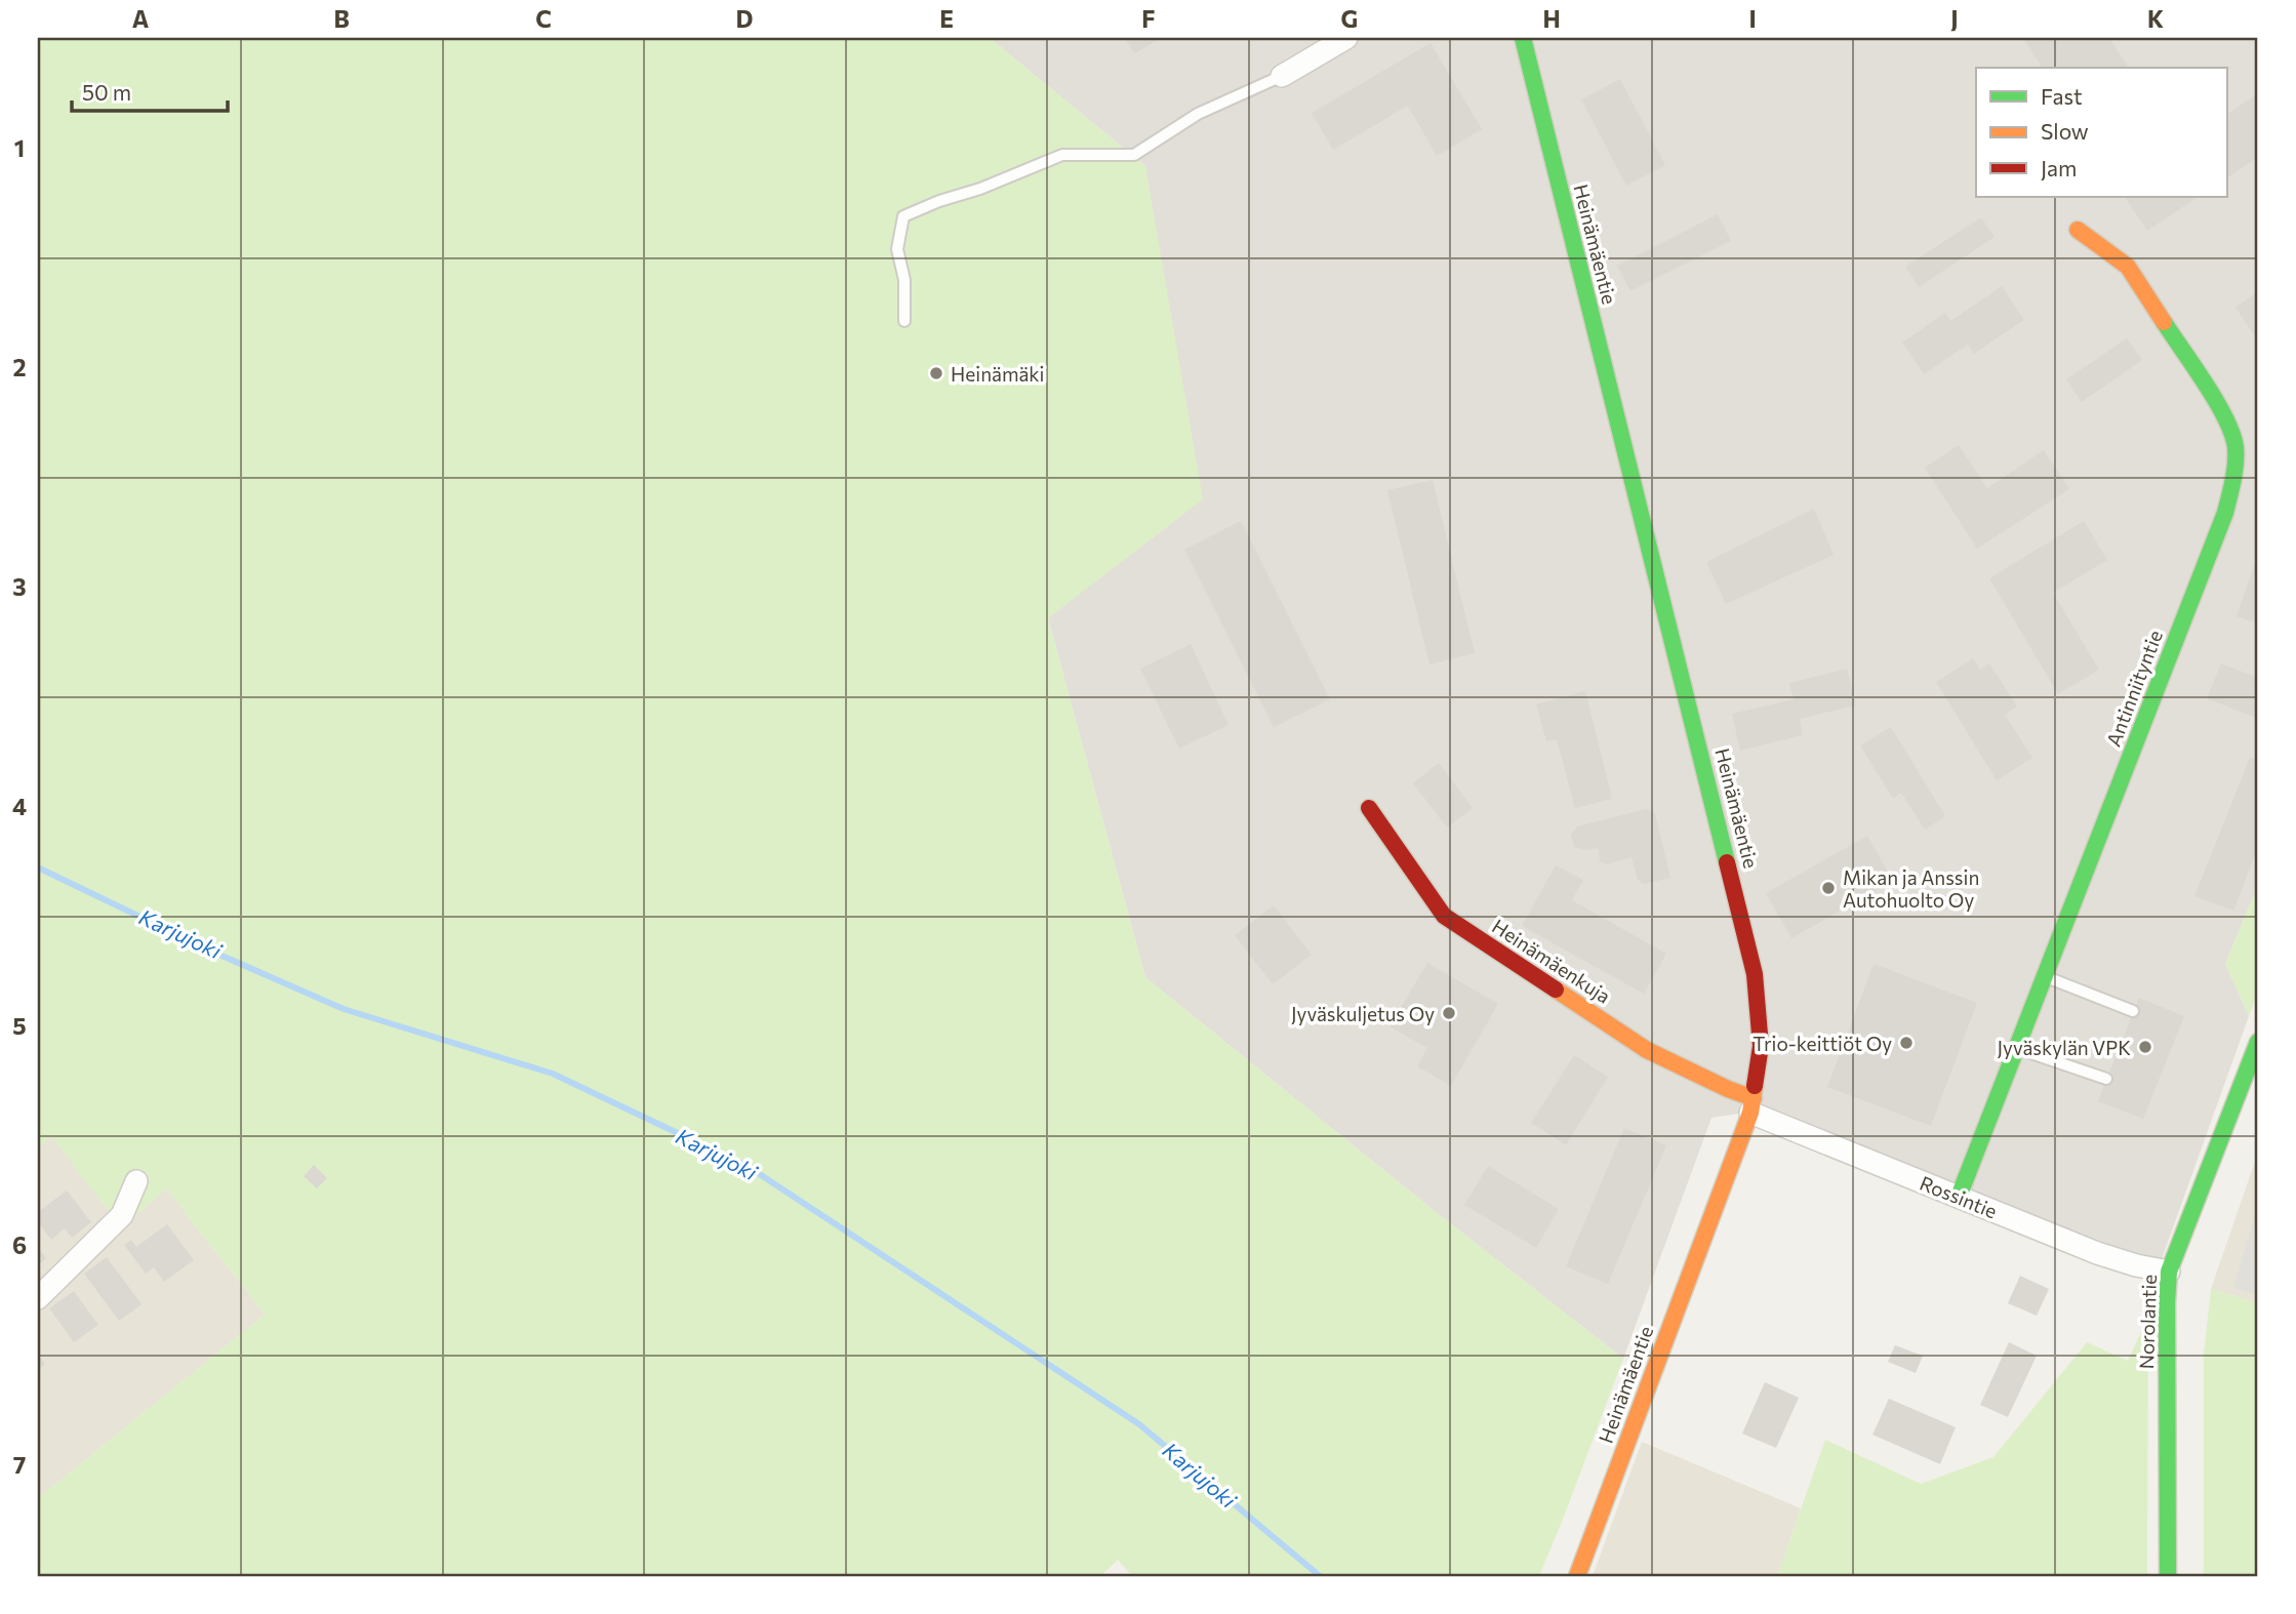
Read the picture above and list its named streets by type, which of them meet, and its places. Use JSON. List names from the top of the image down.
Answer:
{
  "streets": {
    "street": [
      "Heinämäentie",
      "Antinniityntie",
      "Heinämäenkuja",
      "Rossintie",
      "Norolantie"
    ]
  },
  "crossings": [
    ["Heinämäentie", "Heinämäenkuja"],
    ["Heinämäentie", "Rossintie"],
    ["Antinniityntie", "Rossintie"],
    ["Heinämäenkuja", "Rossintie"],
    ["Rossintie", "Norolantie"]
  ],
  "water": ["Karjujoki"],
  "places": [
    "Heinämäki",
    "Mikan ja Anssin Autohuolto Oy",
    "Jyväskuljetus Oy",
    "Trio-keittiöt Oy",
    "Jyväskylän VPK"
  ],
  "legend": ["Fast", "Slow", "Jam"],
  "scale_bar": "50 m",
  "grid": {
    "columns": [
      "A",
      "B",
      "C",
      "D",
      "E",
      "F",
      "G",
      "H",
      "I",
      "J",
      "K"
    ],
    "rows": [
      "1",
      "2",
      "3",
      "4",
      "5",
      "6",
      "7"
    ]
  }
}
